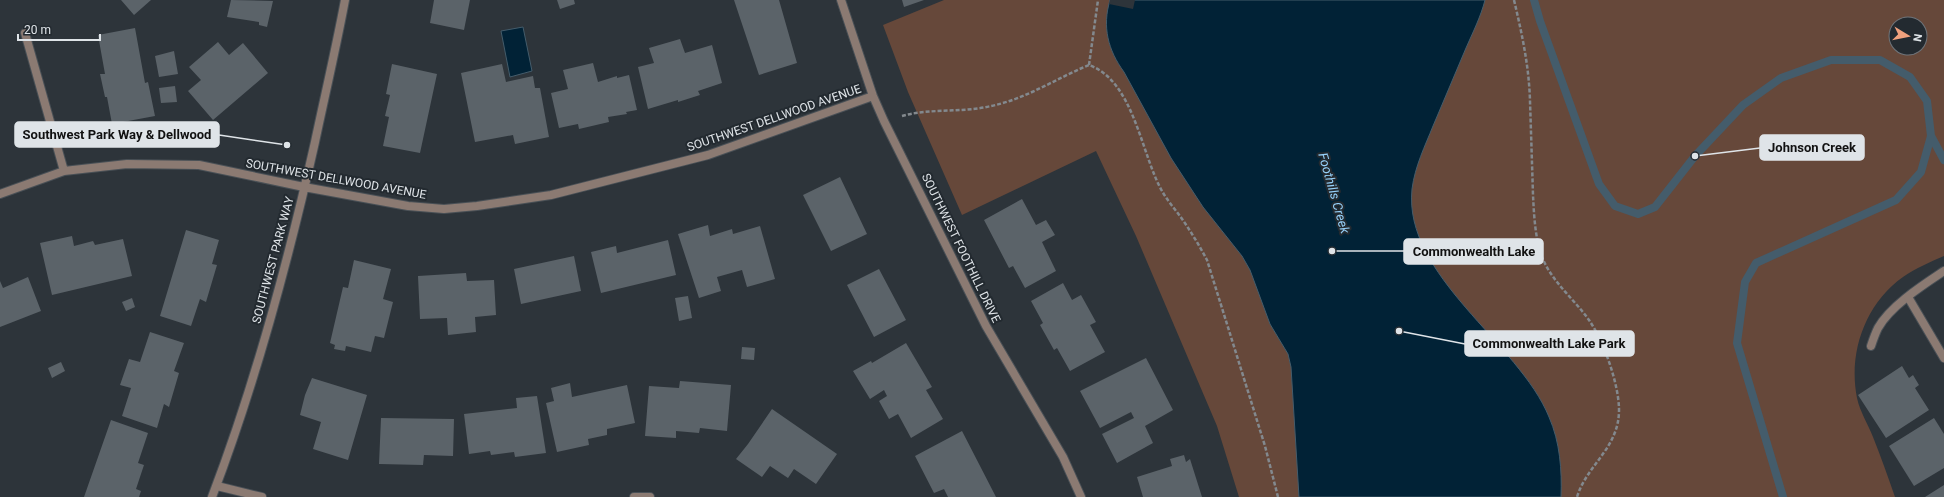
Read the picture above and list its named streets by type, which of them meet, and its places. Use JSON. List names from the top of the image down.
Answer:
{
  "streets": {
    "street": ["SOUTHWEST DELLWOOD AVENUE", "SOUTHWEST FOOTHILL DRIVE", "SOUTHWEST PARK WAY"]
  },
  "crossings": [
    ["SOUTHWEST DELLWOOD AVENUE", "SOUTHWEST FOOTHILL DRIVE"],
    ["SOUTHWEST DELLWOOD AVENUE", "SOUTHWEST PARK WAY"]
  ],
  "water": ["Foothills Creek"],
  "places": [
    "Southwest Park Way & Dellwood",
    "Johnson Creek",
    "Commonwealth Lake",
    "Commonwealth Lake Park"
  ],
  "scale_bar": "20 m",
  "north": "right"
}
